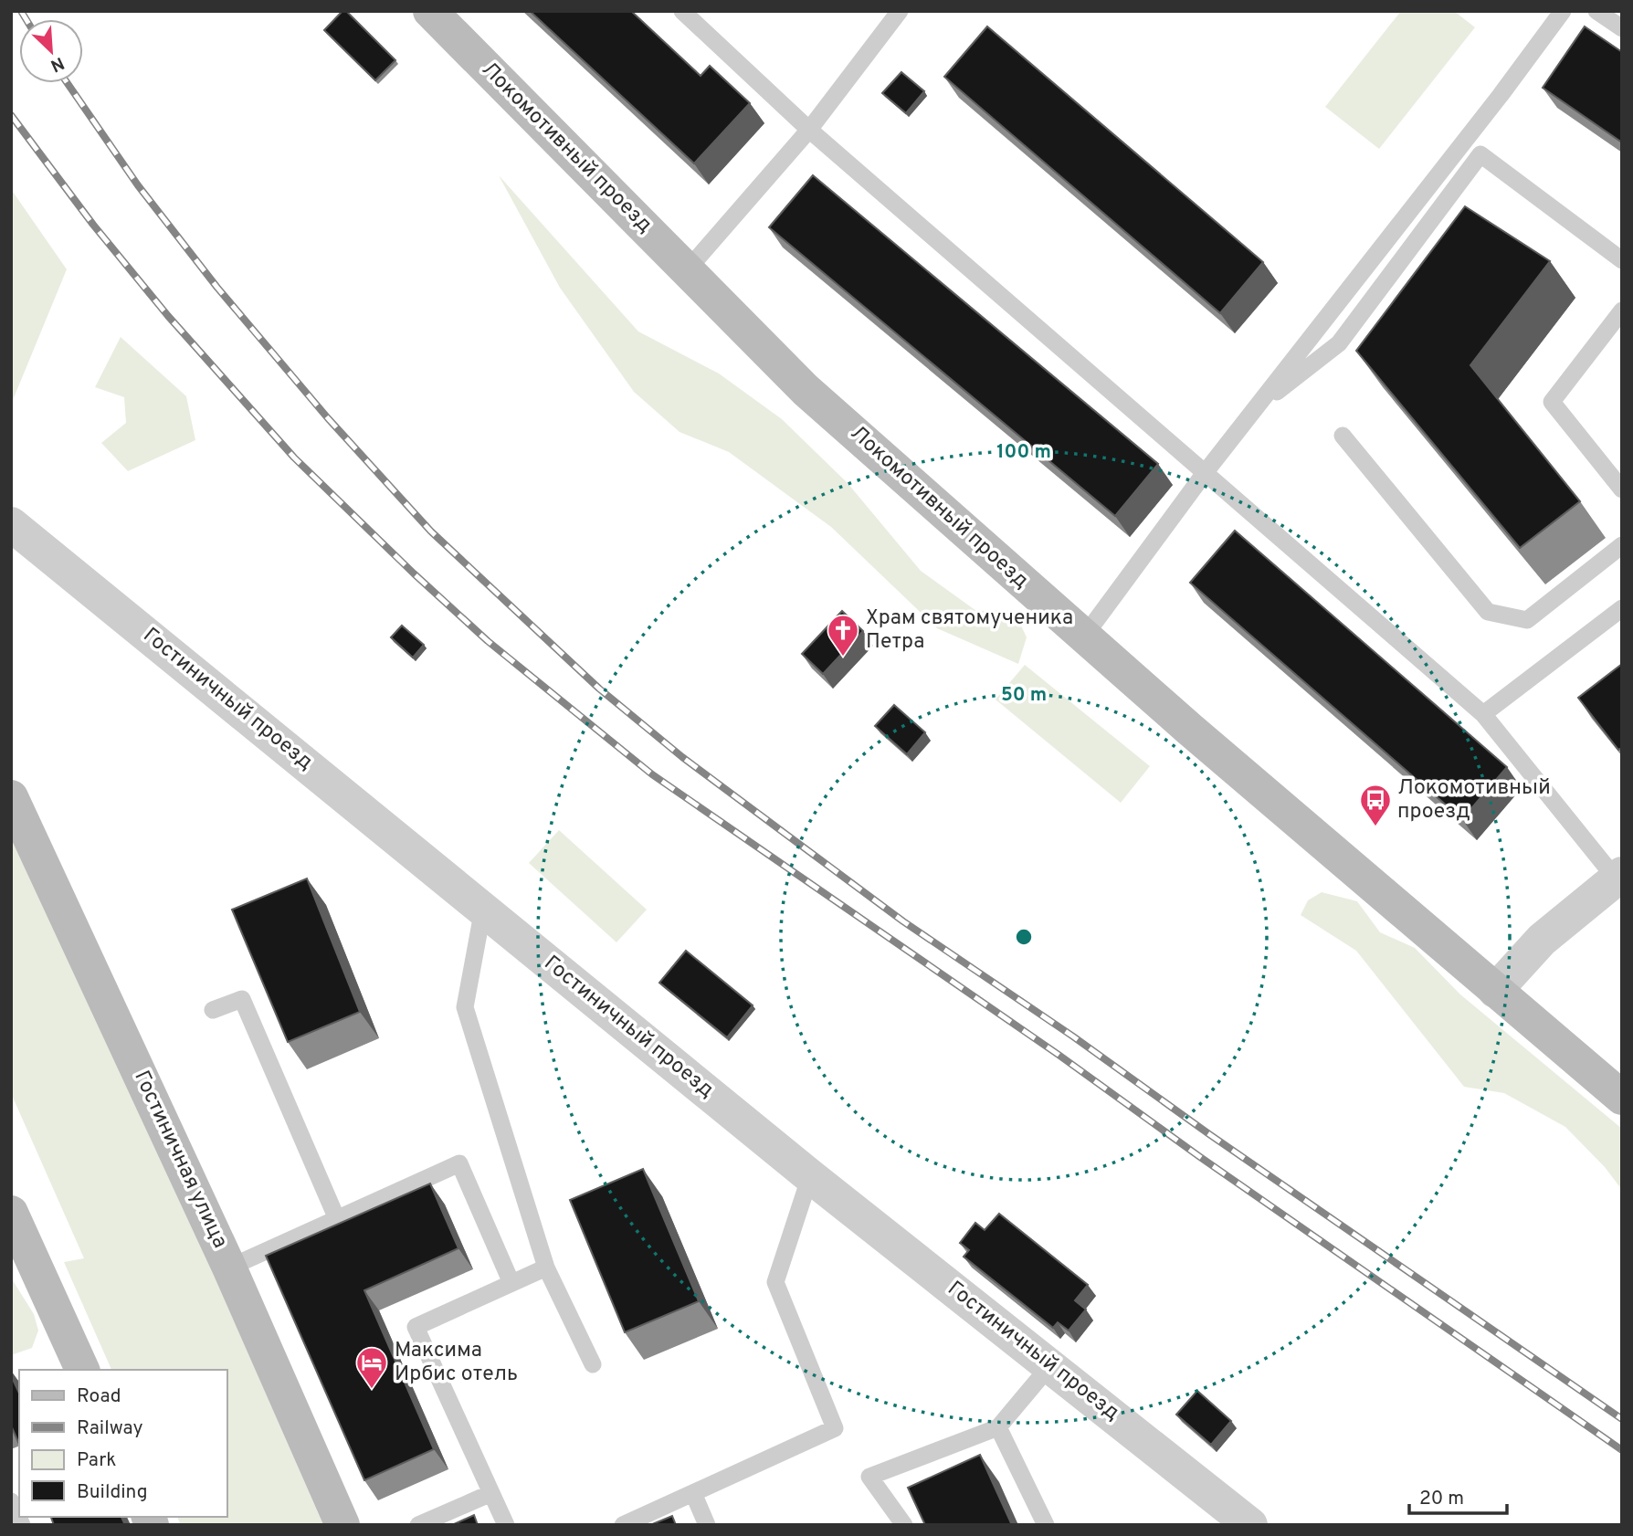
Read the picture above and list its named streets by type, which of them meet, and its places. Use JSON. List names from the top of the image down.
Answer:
{
  "streets": {
    "street": ["Локомотивный проезд", "Гостиничный проезд", "Гостиничная улица"]
  },
  "places": {
    "church": ["Храм святомученика Петра"],
    "bus stop": ["Локомотивный проезд"],
    "hotel": ["Максима Ирбис отель"]
  },
  "legend": [
    "Road",
    "Railway",
    "Park",
    "Building"
  ],
  "scale_bar": "20 m",
  "north": "bottom right",
  "rings": ["100 m", "50 m"]
}
